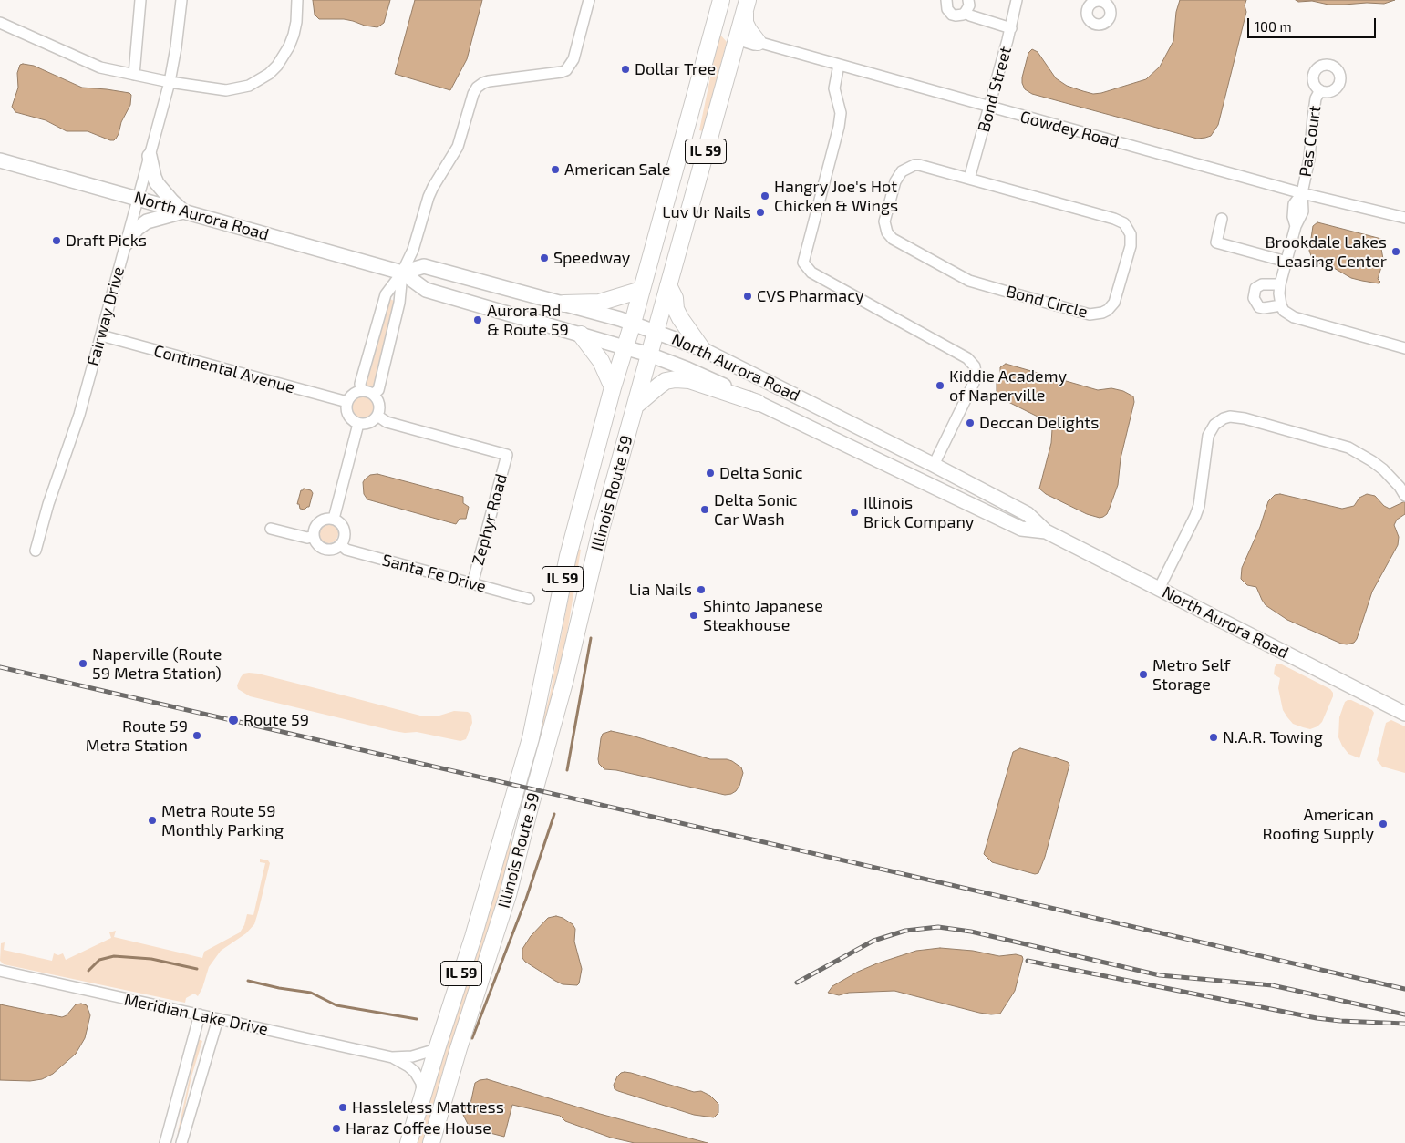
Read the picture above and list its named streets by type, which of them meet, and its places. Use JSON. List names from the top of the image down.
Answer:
{
  "streets": {
    "main road": ["IL 59", "North Aurora Road", "Illinois Route 59"],
    "street": [
      "Bond Street",
      "Gowdey Road",
      "Pas Court",
      "Bond Circle",
      "Fairway Drive",
      "Continental Avenue",
      "Zephyr Road",
      "Santa Fe Drive",
      "Meridian Lake Drive"
    ]
  },
  "crossings": [
    ["Bond Street", "Gowdey Road"],
    ["Bond Street", "Bond Circle"],
    ["Gowdey Road", "Pas Court"],
    ["Gowdey Road", "Illinois Route 59"],
    ["North Aurora Road", "Fairway Drive"],
    ["North Aurora Road", "Illinois Route 59"],
    ["Fairway Drive", "Continental Avenue"],
    ["Continental Avenue", "Zephyr Road"],
    ["Illinois Route 59", "Meridian Lake Drive"],
    ["Zephyr Road", "Santa Fe Drive"]
  ],
  "places": [
    "Dollar Tree",
    "American Sale",
    "Hangry Joe's Hot Chicken & Wings",
    "Luv Ur Nails",
    "Draft Picks",
    "Brookdale Lakes Leasing Center",
    "Speedway",
    "CVS Pharmacy",
    "Aurora Rd & Route 59",
    "Kiddie Academy of Naperville",
    "Deccan Delights",
    "Delta Sonic",
    "Delta Sonic Car Wash",
    "Illinois Brick Company",
    "Lia Nails",
    "Shinto Japanese Steakhouse",
    "Naperville (Route 59 Metra Station)",
    "Metro Self Storage",
    "Route 59",
    "Route 59 Metra Station",
    "N.A.R. Towing",
    "Metra Route 59 Monthly Parking",
    "American Roofing Supply",
    "Hassleless Mattress",
    "Haraz Coffee House"
  ],
  "scale_bar": "100 m"
}
